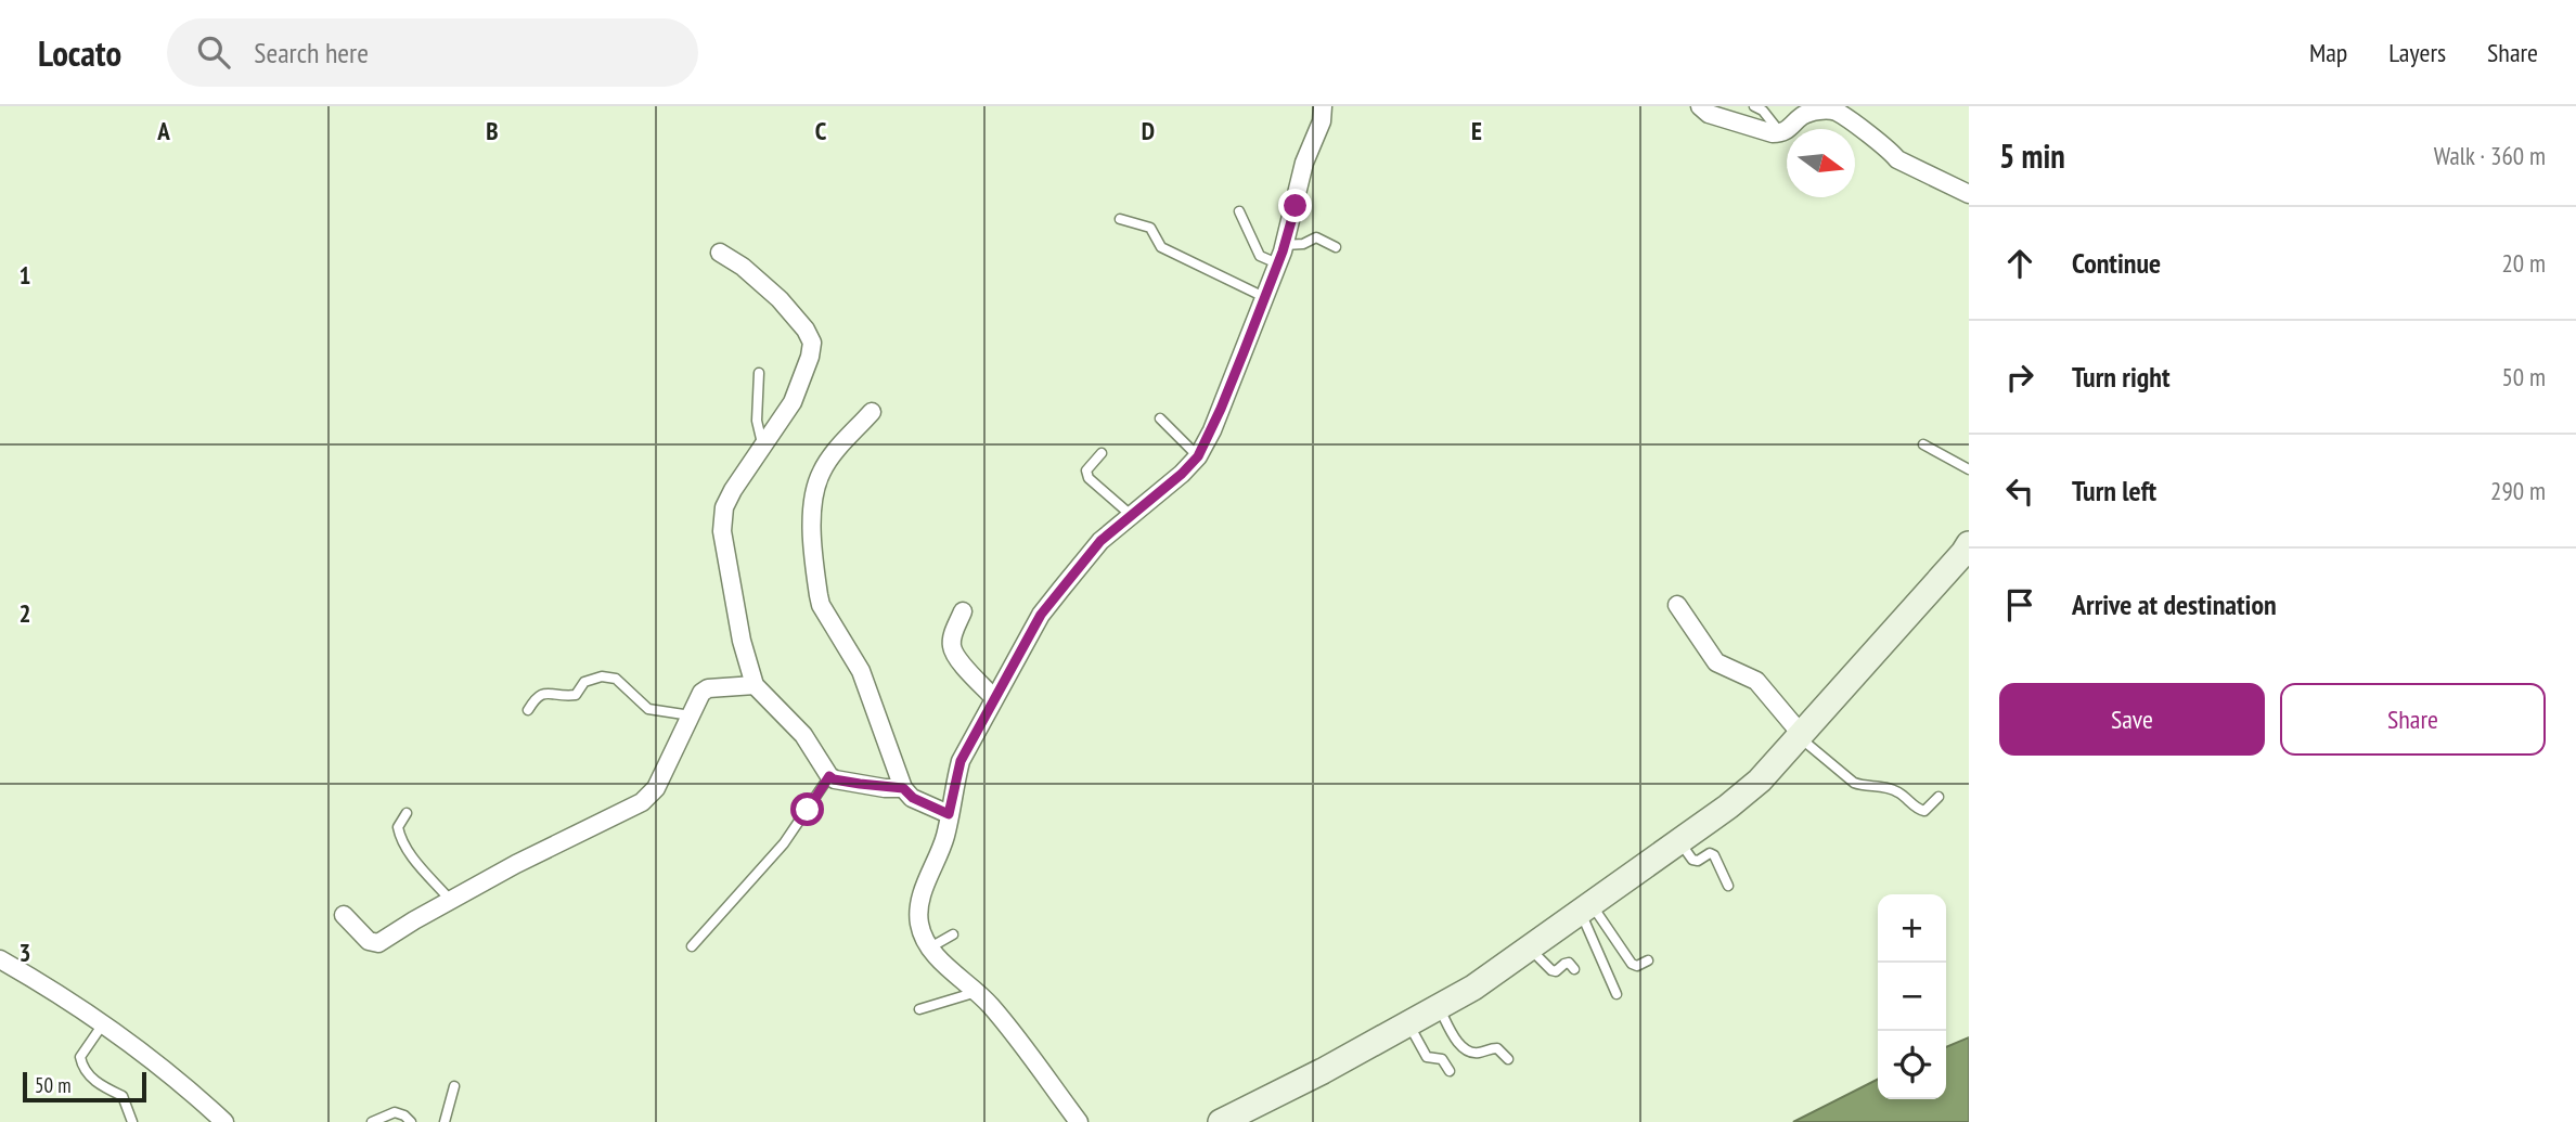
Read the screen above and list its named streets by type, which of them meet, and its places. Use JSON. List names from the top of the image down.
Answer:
{
  "scale_bar": "50 m",
  "north": "right",
  "page": {
    "header": "Locato",
    "search": "Search here",
    "nav": ["Map", "Layers", "Share"],
    "heading": ["5 min", "Walk · 360 m"],
    "list": [
      ["Continue", "20 m"],
      ["Turn right", "50 m"],
      ["Turn left", "290 m"],
      "Arrive at destination"
    ],
    "buttons": ["Save", "Share"],
    "map_buttons": ["+", "−"],
    "scale": "50 m"
  },
  "grid": {
    "columns": [
      "A",
      "B",
      "C",
      "D",
      "E"
    ],
    "rows": ["1", "2", "3"]
  }
}
